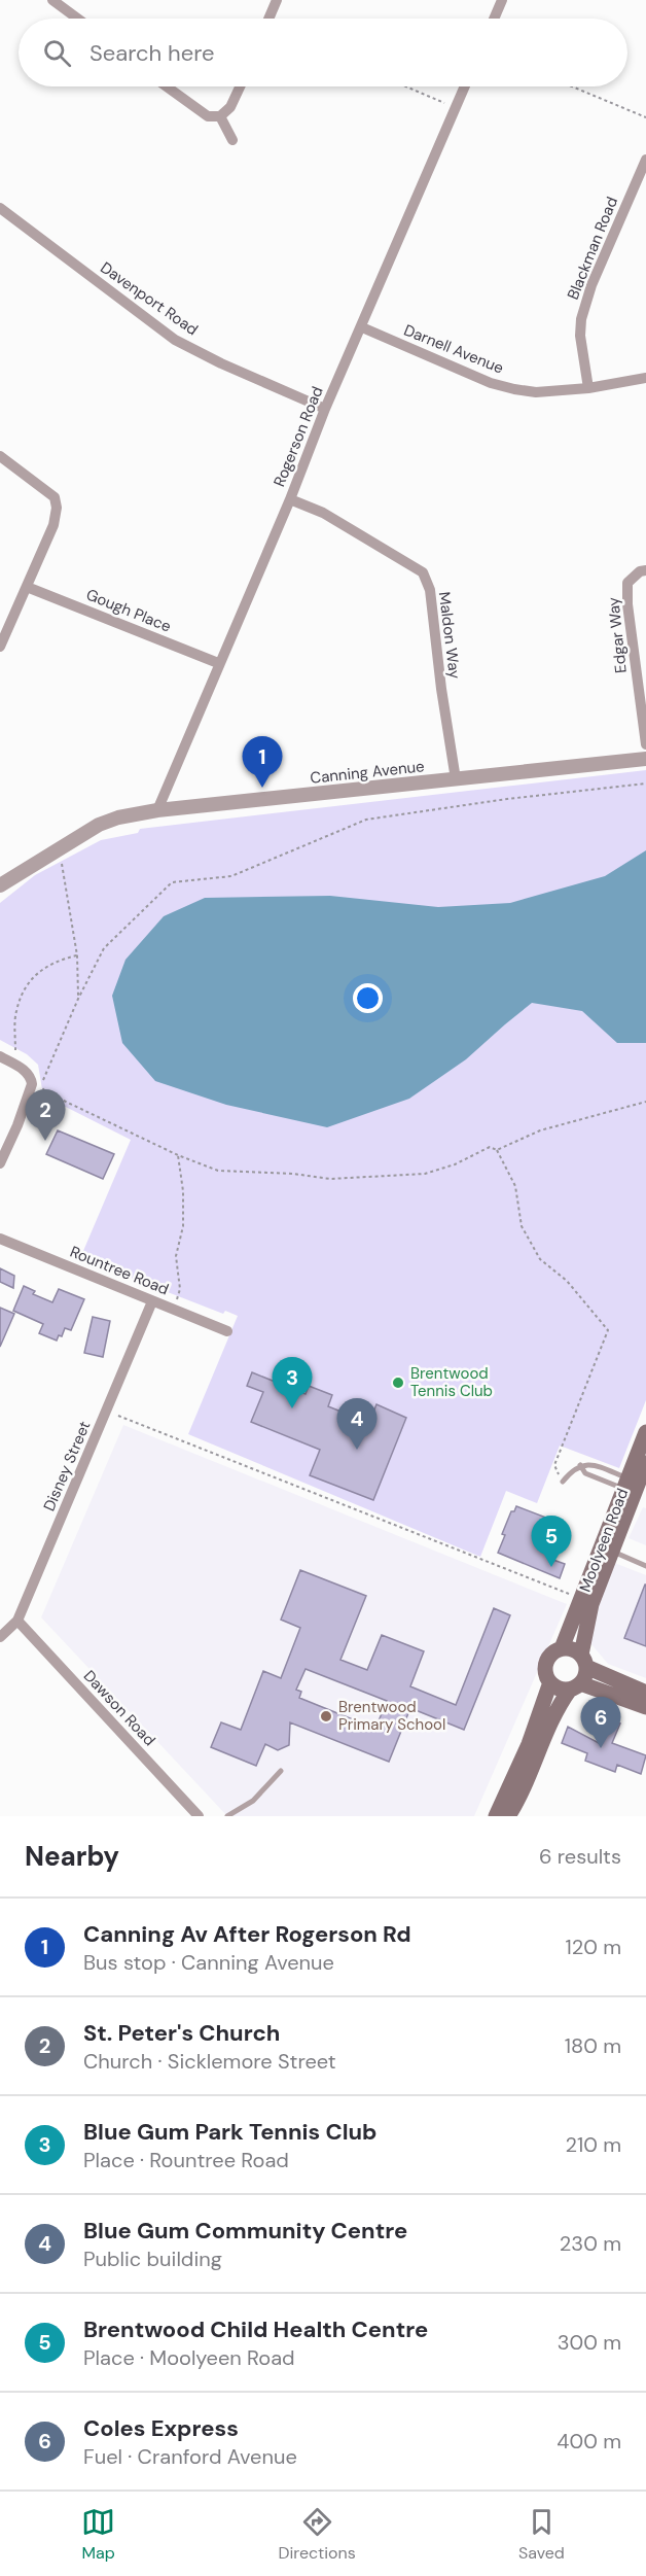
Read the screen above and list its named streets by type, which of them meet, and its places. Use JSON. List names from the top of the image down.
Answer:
{
  "streets": {
    "main road": ["Moolyeen Road"],
    "street": [
      "Blackman Road",
      "Davenport Road",
      "Darnell Avenue",
      "Rogerson Road",
      "Gough Place",
      "Maldon Way",
      "Edgar Way",
      "Canning Avenue",
      "Rountree Road",
      "Disney Street",
      "Dawson Road"
    ]
  },
  "crossings": [
    ["Blackman Road", "Darnell Avenue"],
    ["Davenport Road", "Rogerson Road"],
    ["Darnell Avenue", "Rogerson Road"],
    ["Rogerson Road", "Gough Place"],
    ["Rogerson Road", "Maldon Way"],
    ["Rogerson Road", "Canning Avenue"],
    ["Maldon Way", "Canning Avenue"],
    ["Rountree Road", "Disney Street"],
    ["Disney Street", "Dawson Road"]
  ],
  "places": ["Brentwood Tennis Club", "Brentwood Primary School"],
  "page": {
    "search": "Search here",
    "pins": [
      "1",
      "2",
      "3",
      "4",
      "5",
      "6"
    ],
    "heading": ["Nearby", "6 results"],
    "list": [
      {
        "mark": "1",
        "name": "Canning Av After Rogerson Rd",
        "note": "Bus stop · Canning Avenue",
        "value": "120 m"
      },
      {
        "mark": "2",
        "name": "St. Peter's Church",
        "note": "Church · Sicklemore Street",
        "value": "180 m"
      },
      {
        "mark": "3",
        "name": "Blue Gum Park Tennis Club",
        "note": "Place · Rountree Road",
        "value": "210 m"
      },
      {
        "mark": "4",
        "name": "Blue Gum Community Centre",
        "note": "Public building",
        "value": "230 m"
      },
      {
        "mark": "5",
        "name": "Brentwood Child Health Centre",
        "note": "Place · Moolyeen Road",
        "value": "300 m"
      },
      {
        "mark": "6",
        "name": "Coles Express",
        "note": "Fuel · Cranford Avenue",
        "value": "400 m"
      }
    ],
    "nav": ["Map", "Directions", "Saved"]
  }
}
